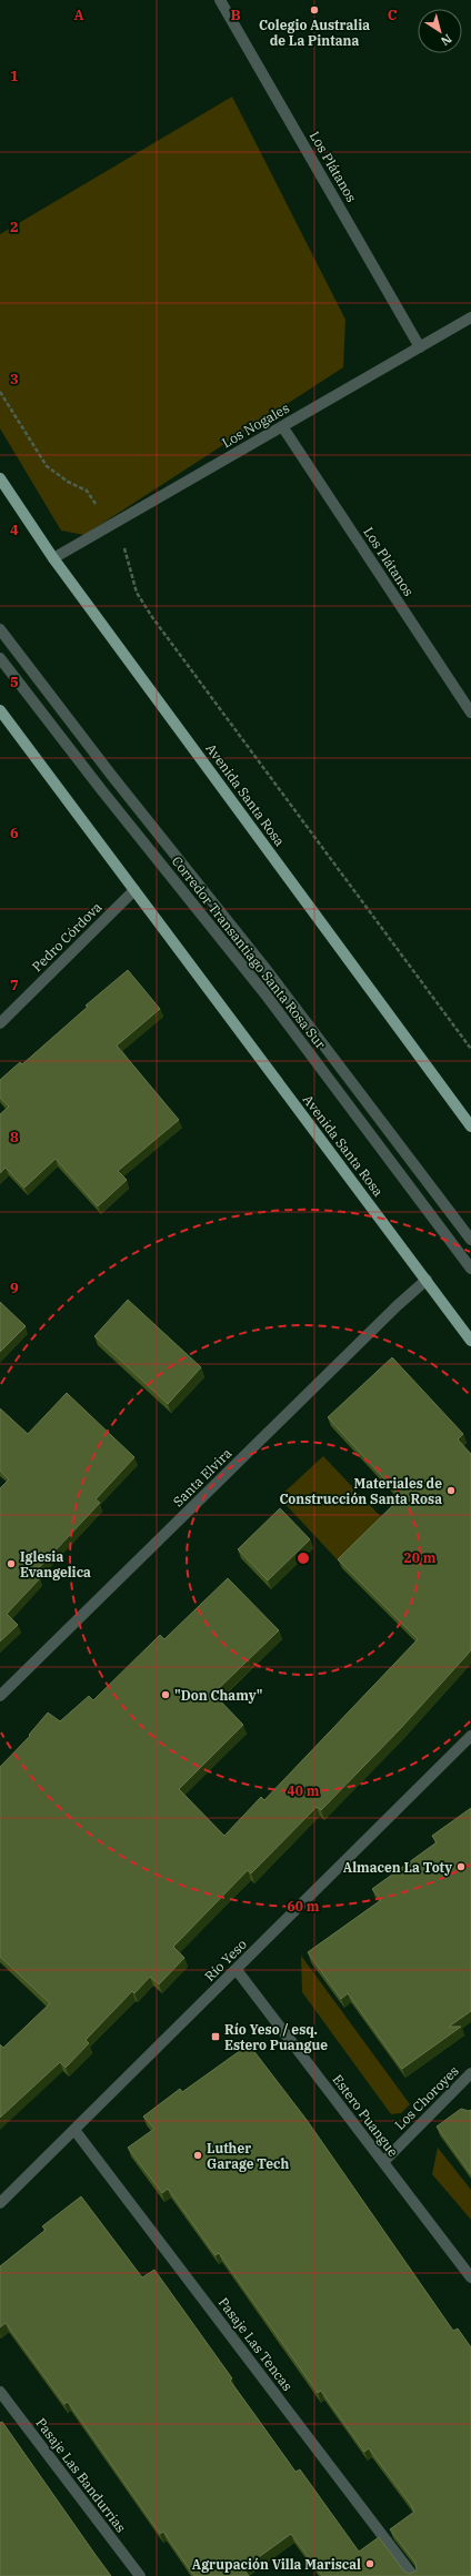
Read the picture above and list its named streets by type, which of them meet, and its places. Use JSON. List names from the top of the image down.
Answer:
{
  "streets": {
    "main road": ["Avenida Santa Rosa"],
    "street": [
      "Los Plátanos",
      "Los Nogales",
      "Pedro Córdova",
      "Corredor Transantiago Santa Rosa Sur",
      "Santa Elvira",
      "Río Yeso",
      "Los Choroyes",
      "Estero Puangue",
      "Pasaje Las Tencas",
      "Pasaje Las Bandurrias"
    ]
  },
  "crossings": [
    ["Los Plátanos", "Los Nogales"],
    ["Los Nogales", "Avenida Santa Rosa"],
    ["Avenida Santa Rosa", "Pedro Córdova"],
    ["Avenida Santa Rosa", "Santa Elvira"],
    ["Río Yeso", "Estero Puangue"],
    ["Río Yeso", "Pasaje Las Tencas"],
    ["Los Choroyes", "Estero Puangue"]
  ],
  "places": {
    "other": [
      "Colegio Australia de La Pintana",
      "Materiales de Construcción Santa Rosa",
      "Iglesia Evangelica",
      "\"Don Chamy\"",
      "Almacen La Toty",
      "Luther Garage Tech",
      "Agrupación Villa Mariscal"
    ],
    "transit": ["Río Yeso / esq. Estero Puangue"]
  },
  "north": "bottom right",
  "grid": {
    "columns": ["A", "B", "C"],
    "rows": [
      "1",
      "2",
      "3",
      "4",
      "5",
      "6",
      "7",
      "8",
      "9"
    ]
  },
  "rings": ["20 m", "40 m", "60 m"]
}
